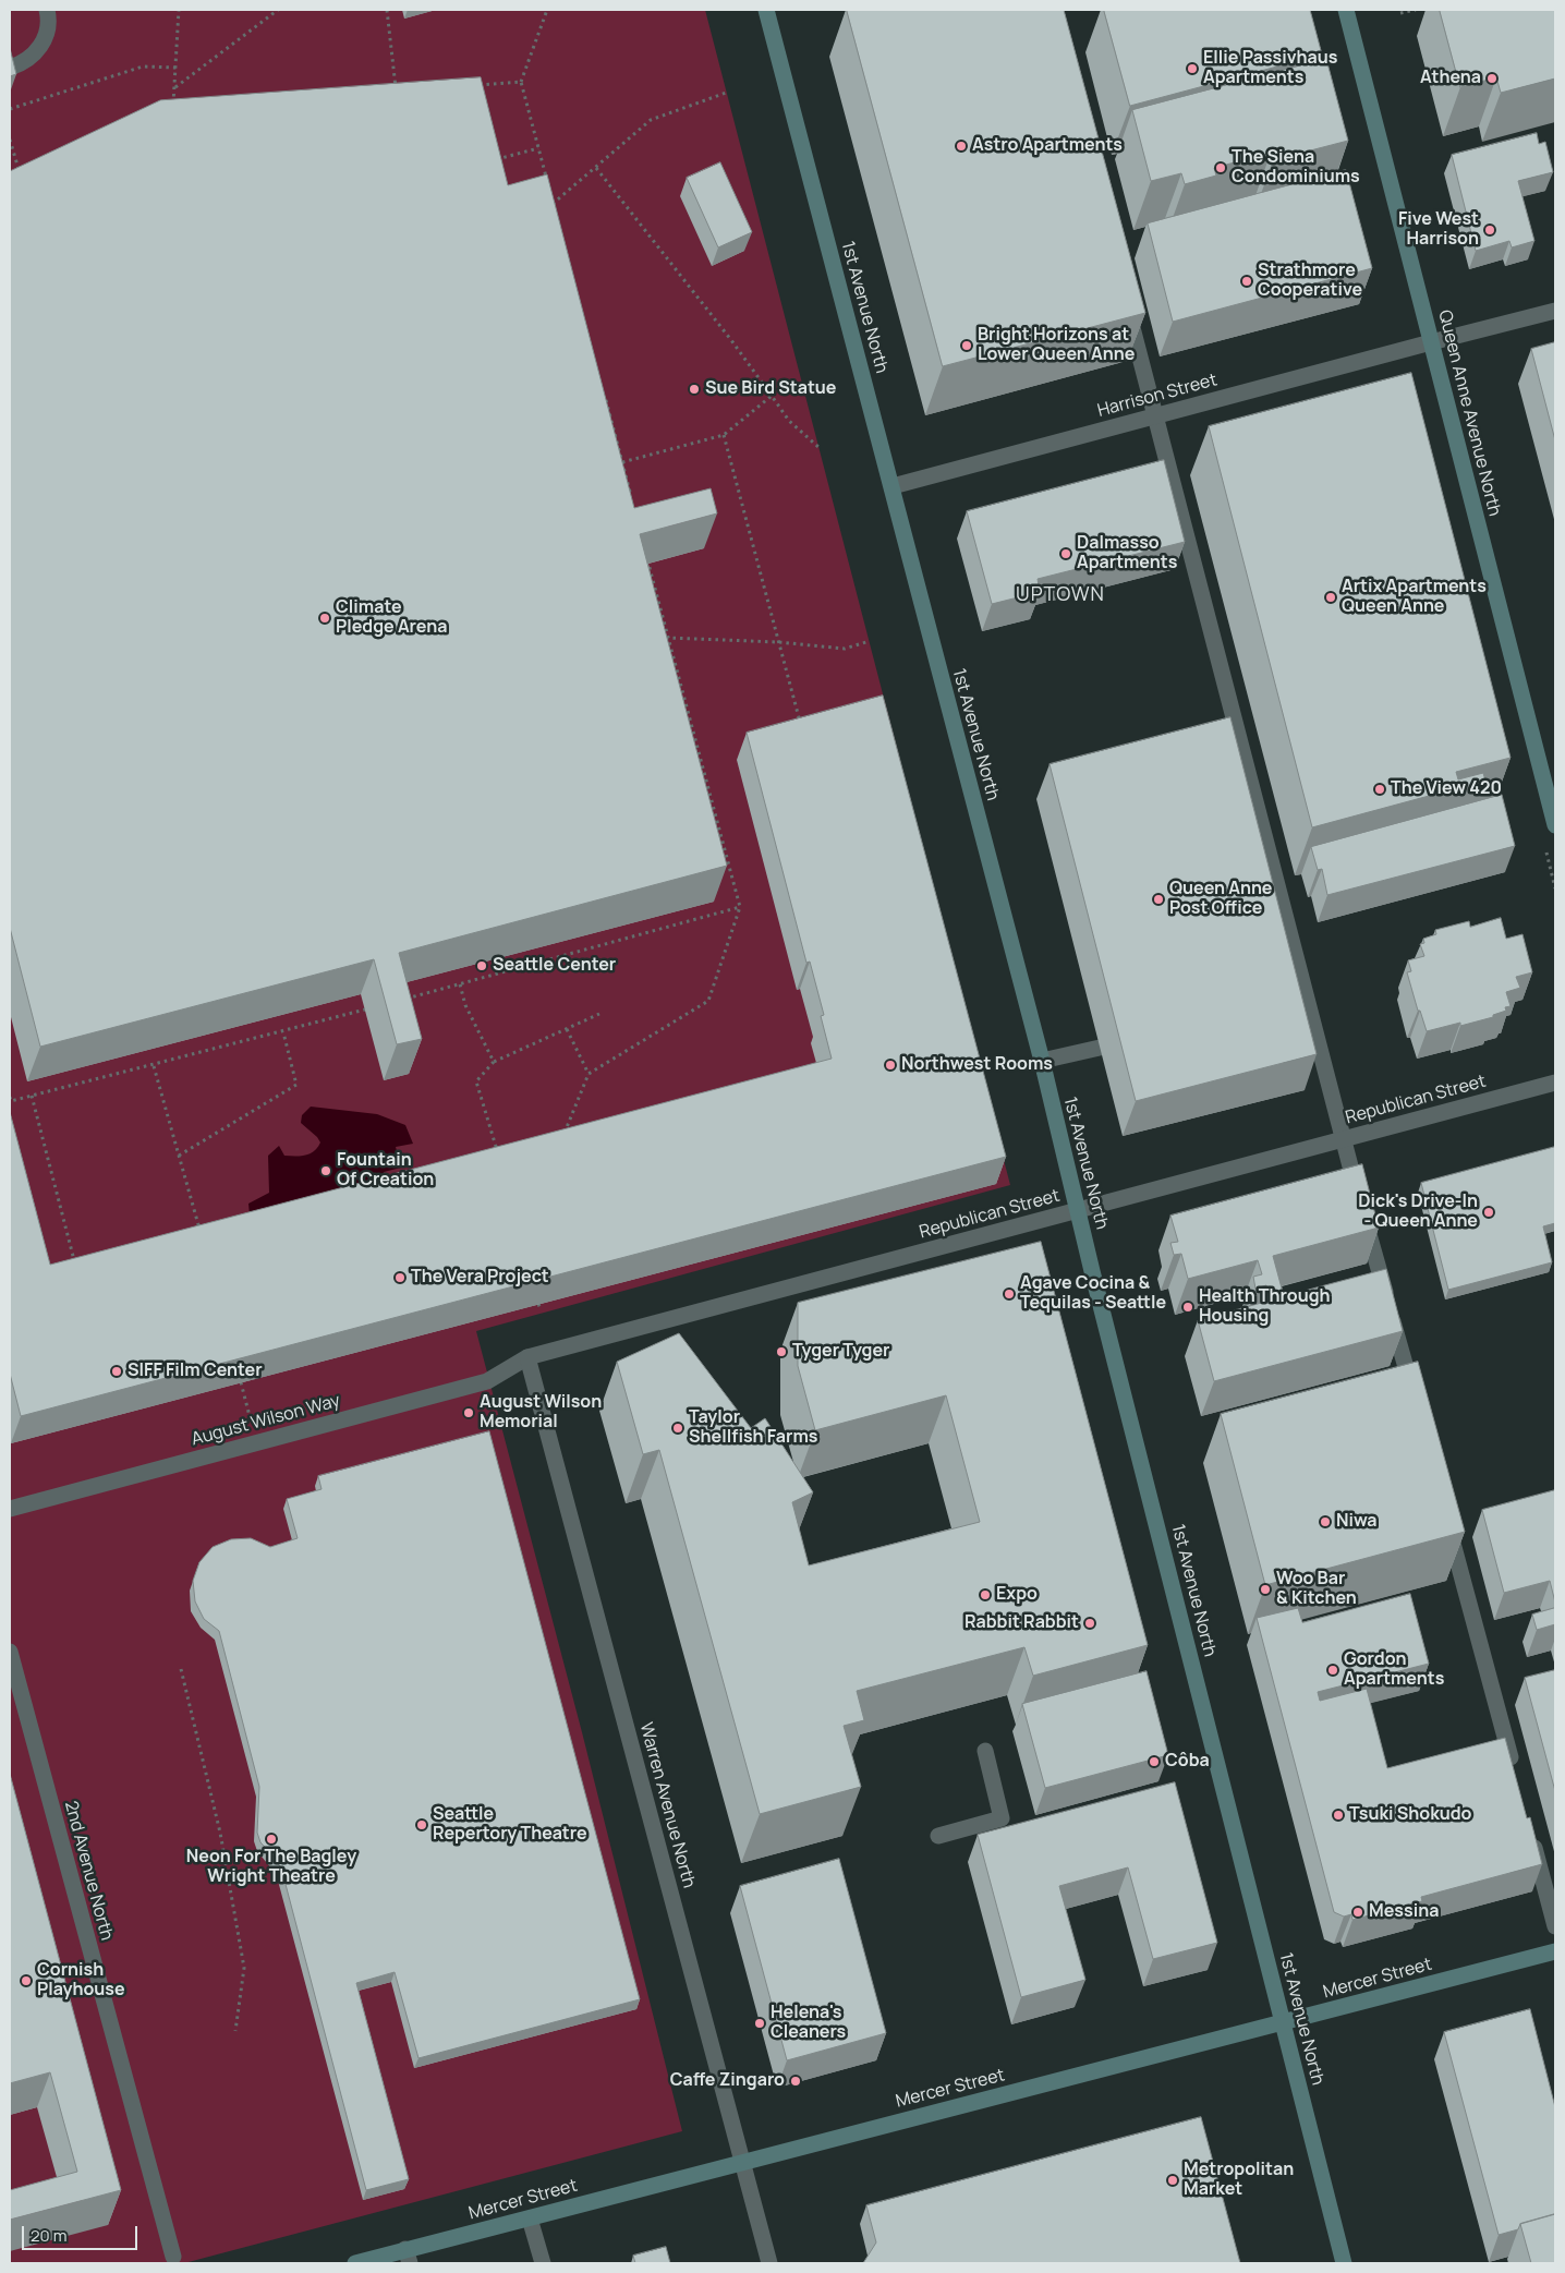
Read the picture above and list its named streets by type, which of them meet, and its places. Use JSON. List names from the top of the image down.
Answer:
{
  "streets": {
    "main road": ["1st Avenue North", "Queen Anne Avenue North", "Mercer Street"],
    "street": [
      "Harrison Street",
      "Republican Street",
      "August Wilson Way",
      "Warren Avenue North",
      "2nd Avenue North"
    ]
  },
  "crossings": [
    ["1st Avenue North", "Harrison Street"],
    ["1st Avenue North", "Republican Street"],
    ["1st Avenue North", "Mercer Street"],
    ["Harrison Street", "Queen Anne Avenue North"],
    ["Republican Street", "August Wilson Way"],
    ["Republican Street", "Warren Avenue North"],
    ["August Wilson Way", "Warren Avenue North"],
    ["Warren Avenue North", "Mercer Street"]
  ],
  "districts": ["UPTOWN"],
  "places": [
    "Ellie Passivhaus Apartments",
    "Athena",
    "Astro Apartments",
    "The Siena Condominiums",
    "Five West Harrison",
    "Strathmore Cooperative",
    "Bright Horizons at Lower Queen Anne",
    "Sue Bird Statue",
    "Dalmasso Apartments",
    "Artix Apartments Queen Anne",
    "Climate Pledge Arena",
    "The View 420",
    "Queen Anne Post Office",
    "Seattle Center",
    "Northwest Rooms",
    "Fountain Of Creation",
    "Dick's Drive-In - Queen Anne",
    "The Vera Project",
    "Agave Cocina & Tequilas - Seattle",
    "Health Through Housing",
    "Tyger Tyger",
    "SIFF Film Center",
    "August Wilson Memorial",
    "Taylor Shellfish Farms",
    "Niwa",
    "Woo Bar & Kitchen",
    "Expo",
    "Rabbit Rabbit",
    "Gordon Apartments",
    "Côba",
    "Tsuki Shokudo",
    "Seattle Repertory Theatre",
    "Neon For The Bagley Wright Theatre",
    "Messina",
    "Cornish Playhouse",
    "Helena's Cleaners",
    "Caffe Zingaro",
    "Metropolitan Market"
  ],
  "scale_bar": "20 m"
}
